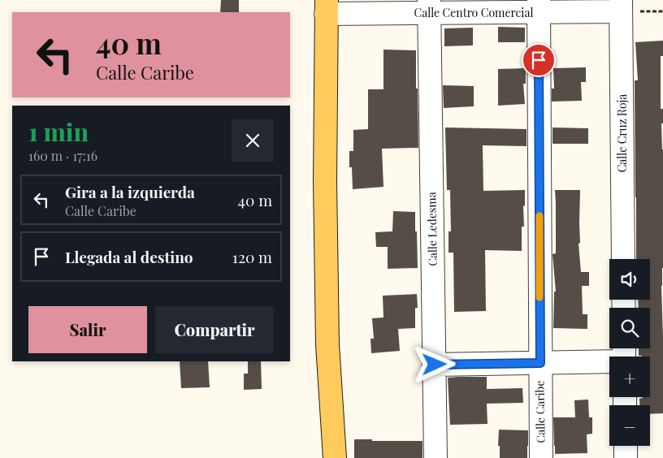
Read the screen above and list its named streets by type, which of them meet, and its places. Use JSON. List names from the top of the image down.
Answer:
{
  "streets": {
    "street": [
      "Calle Centro Comercial",
      "Calle Cruz Roja",
      "Calle Ledesma",
      "Calle Caribe"
    ]
  },
  "crossings": [
    ["Calle Centro Comercial", "Calle Cruz Roja"],
    ["Calle Centro Comercial", "Calle Ledesma"],
    ["Calle Centro Comercial", "Calle Caribe"]
  ],
  "page": {
    "turn": ["40 m", "Calle Caribe"],
    "heading": ["1 min", "160 m · 17:16"],
    "list": [
      {
        "name": "Gira a la izquierda",
        "note": "Calle Caribe",
        "value": "40 m"
      },
      {
        "name": "Llegada al destino",
        "value": "120 m"
      }
    ],
    "map_buttons": ["+", "−"],
    "buttons": ["Salir", "Compartir"]
  }
}
